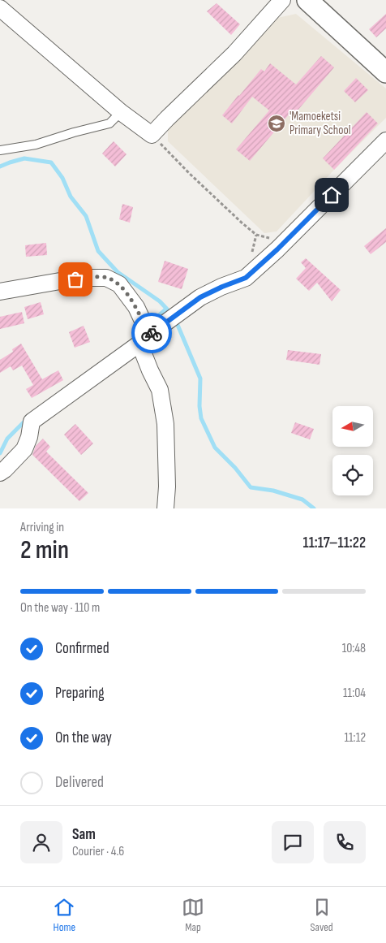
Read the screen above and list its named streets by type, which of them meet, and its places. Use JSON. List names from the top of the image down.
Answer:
{
  "places": {
    "school or university": ["'Mamoeketsi Primary School"]
  },
  "north": "left",
  "page": {
    "heading": ["2 min", "Arriving in", "11:17–11:22"],
    "panel": ["Sam", "Courier · 4.6"],
    "bar": "On the way · 110 m",
    "list": [
      ["Confirmed", "10:48"],
      ["Preparing", "11:04"],
      ["On the way", "11:12"],
      "Delivered"
    ],
    "tabs": ["Home", "Map", "Saved"]
  }
}
